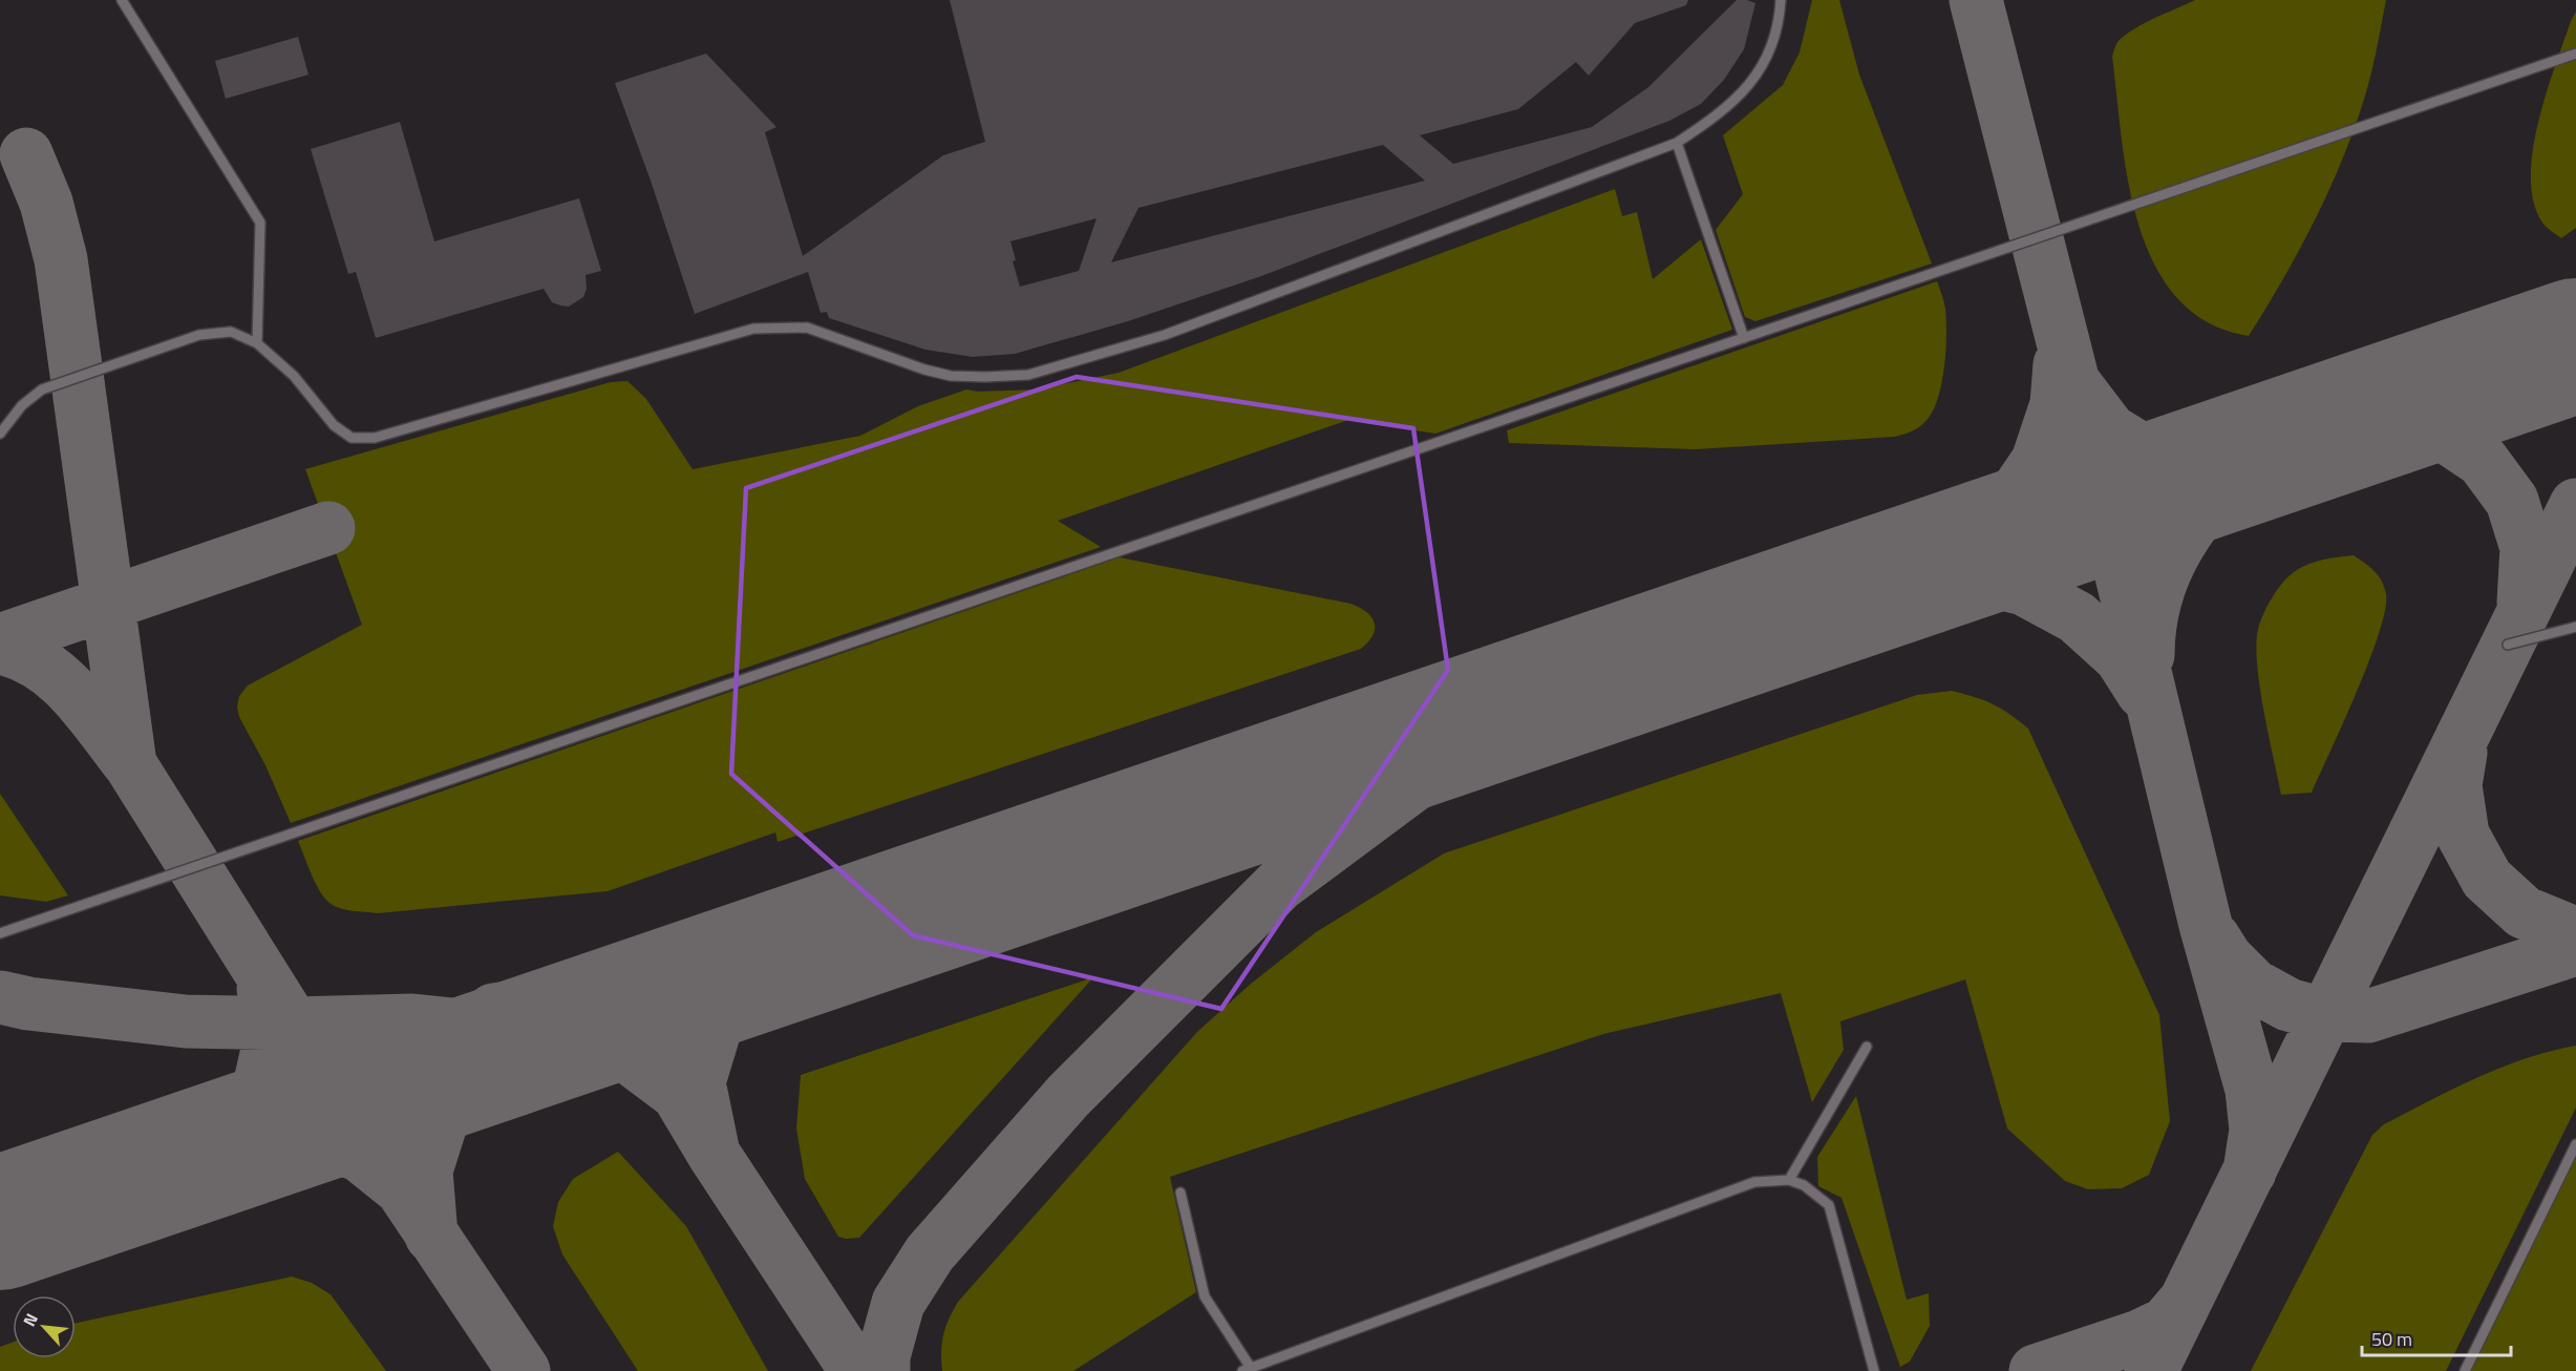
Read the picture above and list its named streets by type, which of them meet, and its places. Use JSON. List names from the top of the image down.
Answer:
{
  "scale_bar": "50 m",
  "north": "top left"
}
